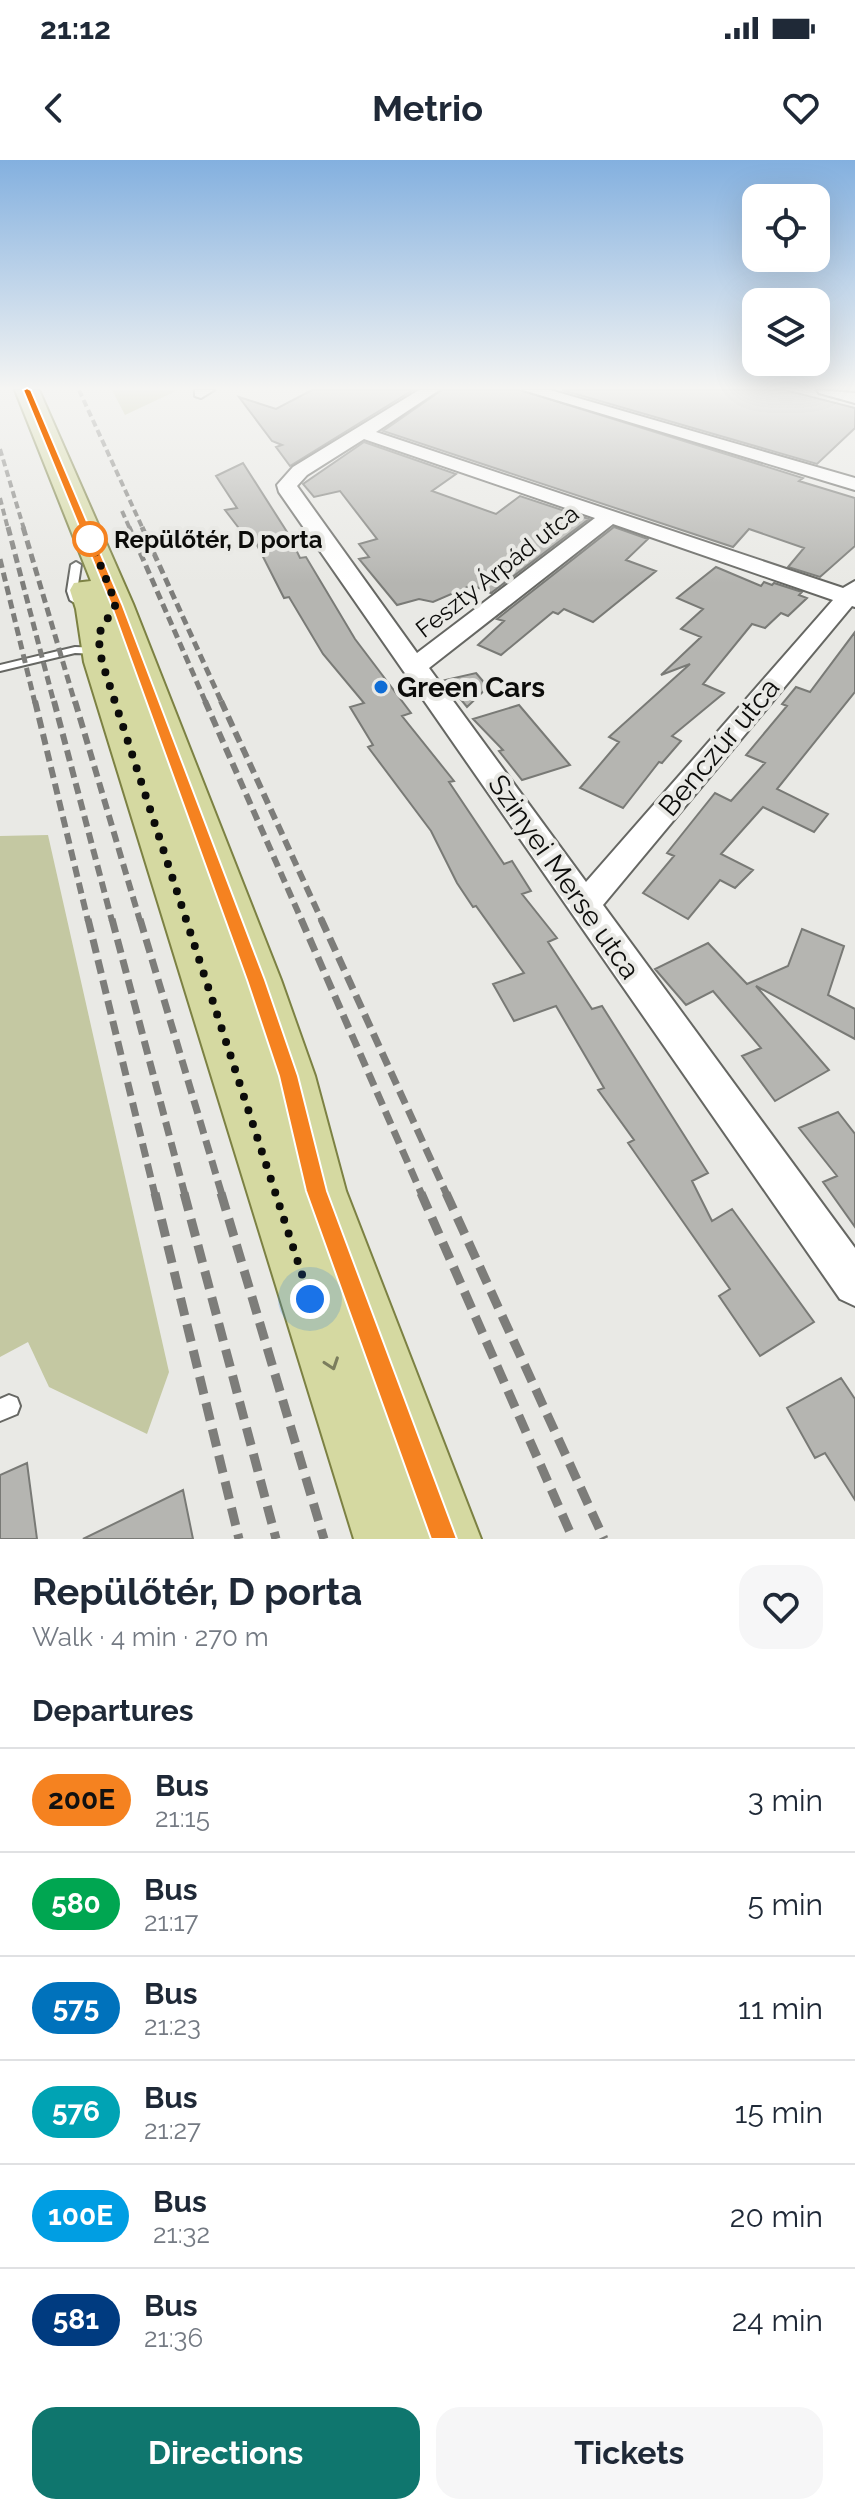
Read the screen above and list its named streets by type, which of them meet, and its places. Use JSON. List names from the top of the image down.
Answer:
{
  "streets": {
    "street": ["Feszty Árpád utca", "Benczúr utca", "Szinyei Merse utca"]
  },
  "crossings": [
    ["Feszty Árpád utca", "Szinyei Merse utca"],
    ["Benczúr utca", "Szinyei Merse utca"]
  ],
  "places": ["Repülőtér, D porta", "Green Cars"],
  "lines": ["bus line 200E"],
  "page": {
    "status": "21:12",
    "header": "Metrio",
    "heading": [
      ["Repülőtér, D porta", "Walk · 4 min · 270 m"],
      "Departures"
    ],
    "list": [
      {
        "mark": "200E",
        "name": "Bus",
        "note": "21:15",
        "value": "3 min"
      },
      {
        "mark": "580",
        "name": "Bus",
        "note": "21:17",
        "value": "5 min"
      },
      {
        "mark": "575",
        "name": "Bus",
        "note": "21:23",
        "value": "11 min"
      },
      {
        "mark": "576",
        "name": "Bus",
        "note": "21:27",
        "value": "15 min"
      },
      {
        "mark": "100E",
        "name": "Bus",
        "note": "21:32",
        "value": "20 min"
      },
      {
        "mark": "581",
        "name": "Bus",
        "note": "21:36",
        "value": "24 min"
      }
    ],
    "buttons": ["Directions", "Tickets"]
  }
}
